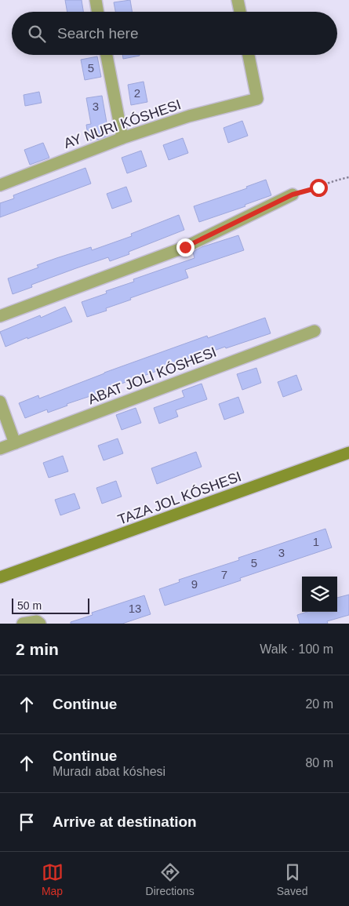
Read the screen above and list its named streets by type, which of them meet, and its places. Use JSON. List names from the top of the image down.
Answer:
{
  "streets": {
    "main road": ["TAZA JOL KÓSHESI"]
  },
  "house_numbers": [
    "5",
    "2",
    "3",
    "1",
    "3",
    "5",
    "7",
    "9",
    "13"
  ],
  "scale_bar": "50 m",
  "page": {
    "search": "Search here",
    "scale": "50 m",
    "heading": ["2 min", "Walk · 100 m"],
    "list": [
      ["Continue", "20 m"],
      ["Continue", "Muradı abat kóshesi", "80 m"],
      "Arrive at destination"
    ],
    "nav": ["Map", "Directions", "Saved"]
  }
}
